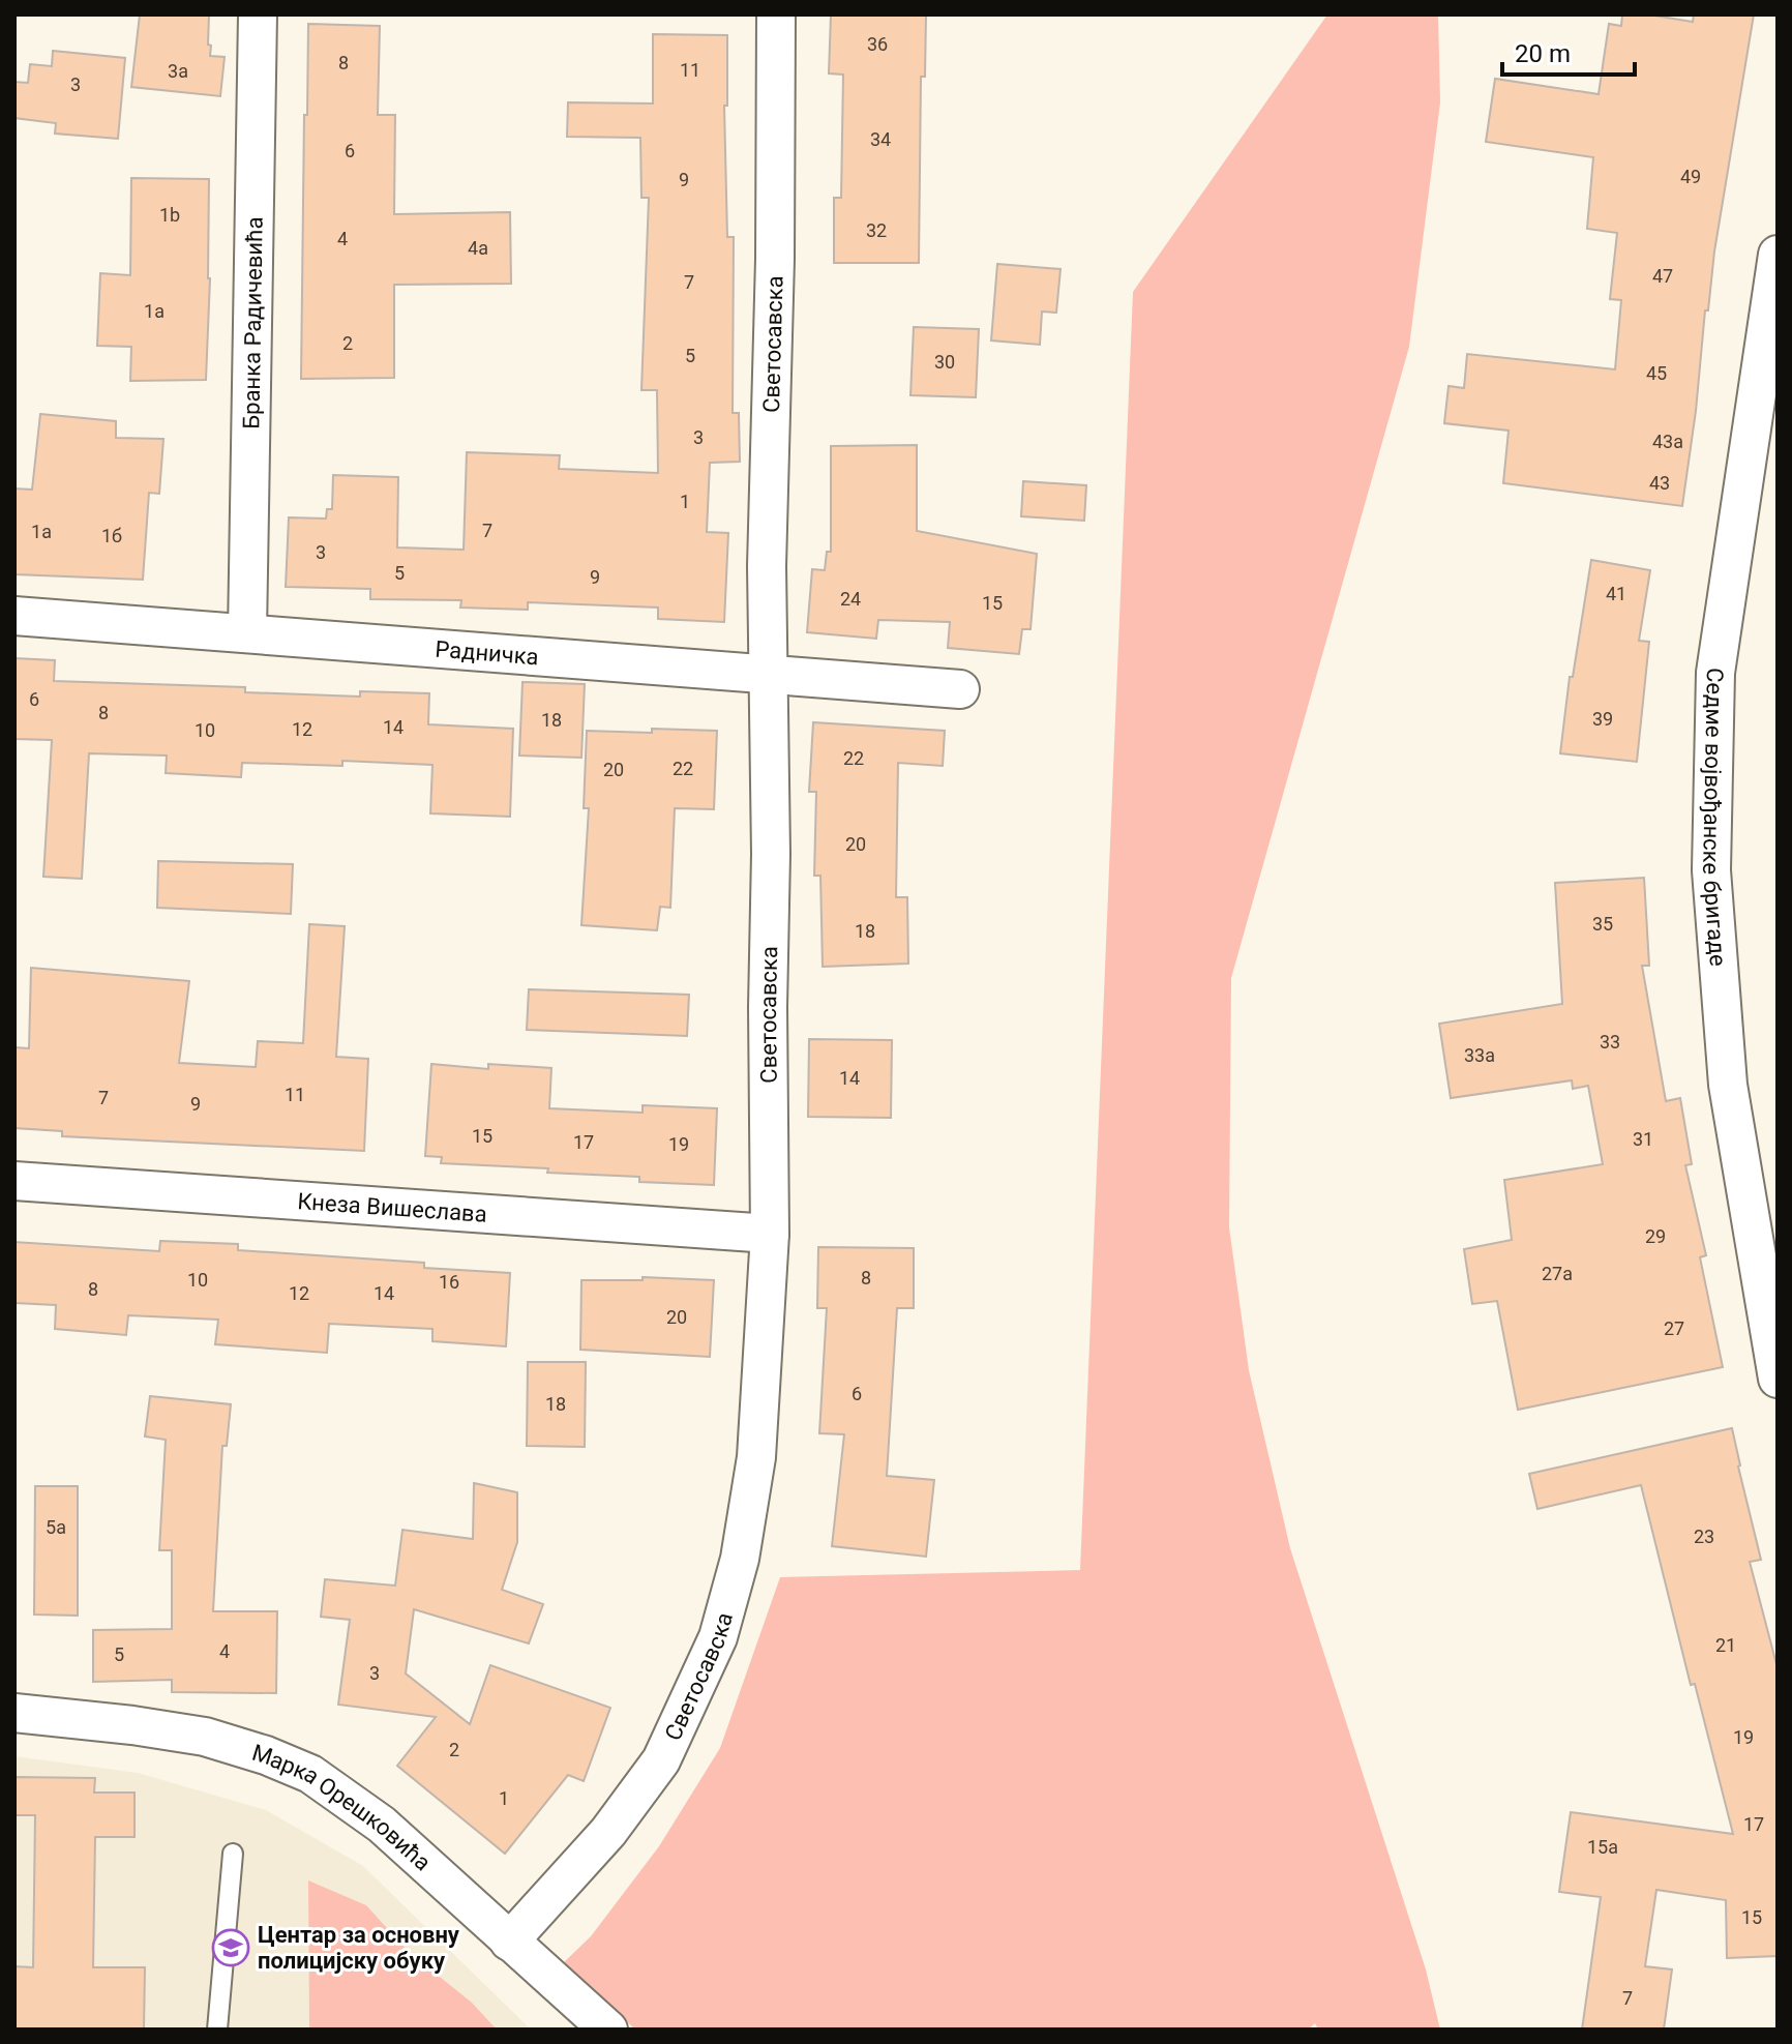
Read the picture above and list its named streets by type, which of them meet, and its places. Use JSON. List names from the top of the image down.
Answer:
{
  "streets": {
    "street": [
      "Бранка Радичевића",
      "Светосавска",
      "Радничка",
      "Седме војвођанске бригаде",
      "Кнеза Вишеслава",
      "Марка Орешковића"
    ]
  },
  "crossings": [
    ["Бранка Радичевића", "Радничка"],
    ["Светосавска", "Радничка"],
    ["Светосавска", "Кнеза Вишеслава"],
    ["Светосавска", "Марка Орешковића"]
  ],
  "places": {
    "school or university": ["Центар за основну полицијску обуку"]
  },
  "house_numbers": [
    "36",
    "8",
    "11",
    "3a",
    "3",
    "34",
    "6",
    "49",
    "9",
    "1b",
    "32",
    "4",
    "4a",
    "47",
    "7",
    "1a",
    "2",
    "5",
    "30",
    "45",
    "3",
    "43a",
    "43",
    "1",
    "7",
    "1a",
    "1б",
    "3",
    "5",
    "9",
    "41",
    "24",
    "15",
    "6",
    "8",
    "39",
    "18",
    "14",
    "12",
    "10",
    "22",
    "22",
    "20",
    "20",
    "35",
    "18",
    "33",
    "33a",
    "14",
    "11",
    "7",
    "9",
    "15",
    "31",
    "17",
    "19",
    "29",
    "27a",
    "8",
    "10",
    "16",
    "8",
    "12",
    "14",
    "20",
    "27",
    "6",
    "18",
    "5a",
    "23",
    "21",
    "4",
    "5",
    "3",
    "19",
    "2",
    "1",
    "17",
    "15a",
    "15",
    "7"
  ],
  "scale_bar": "20 m"
}
